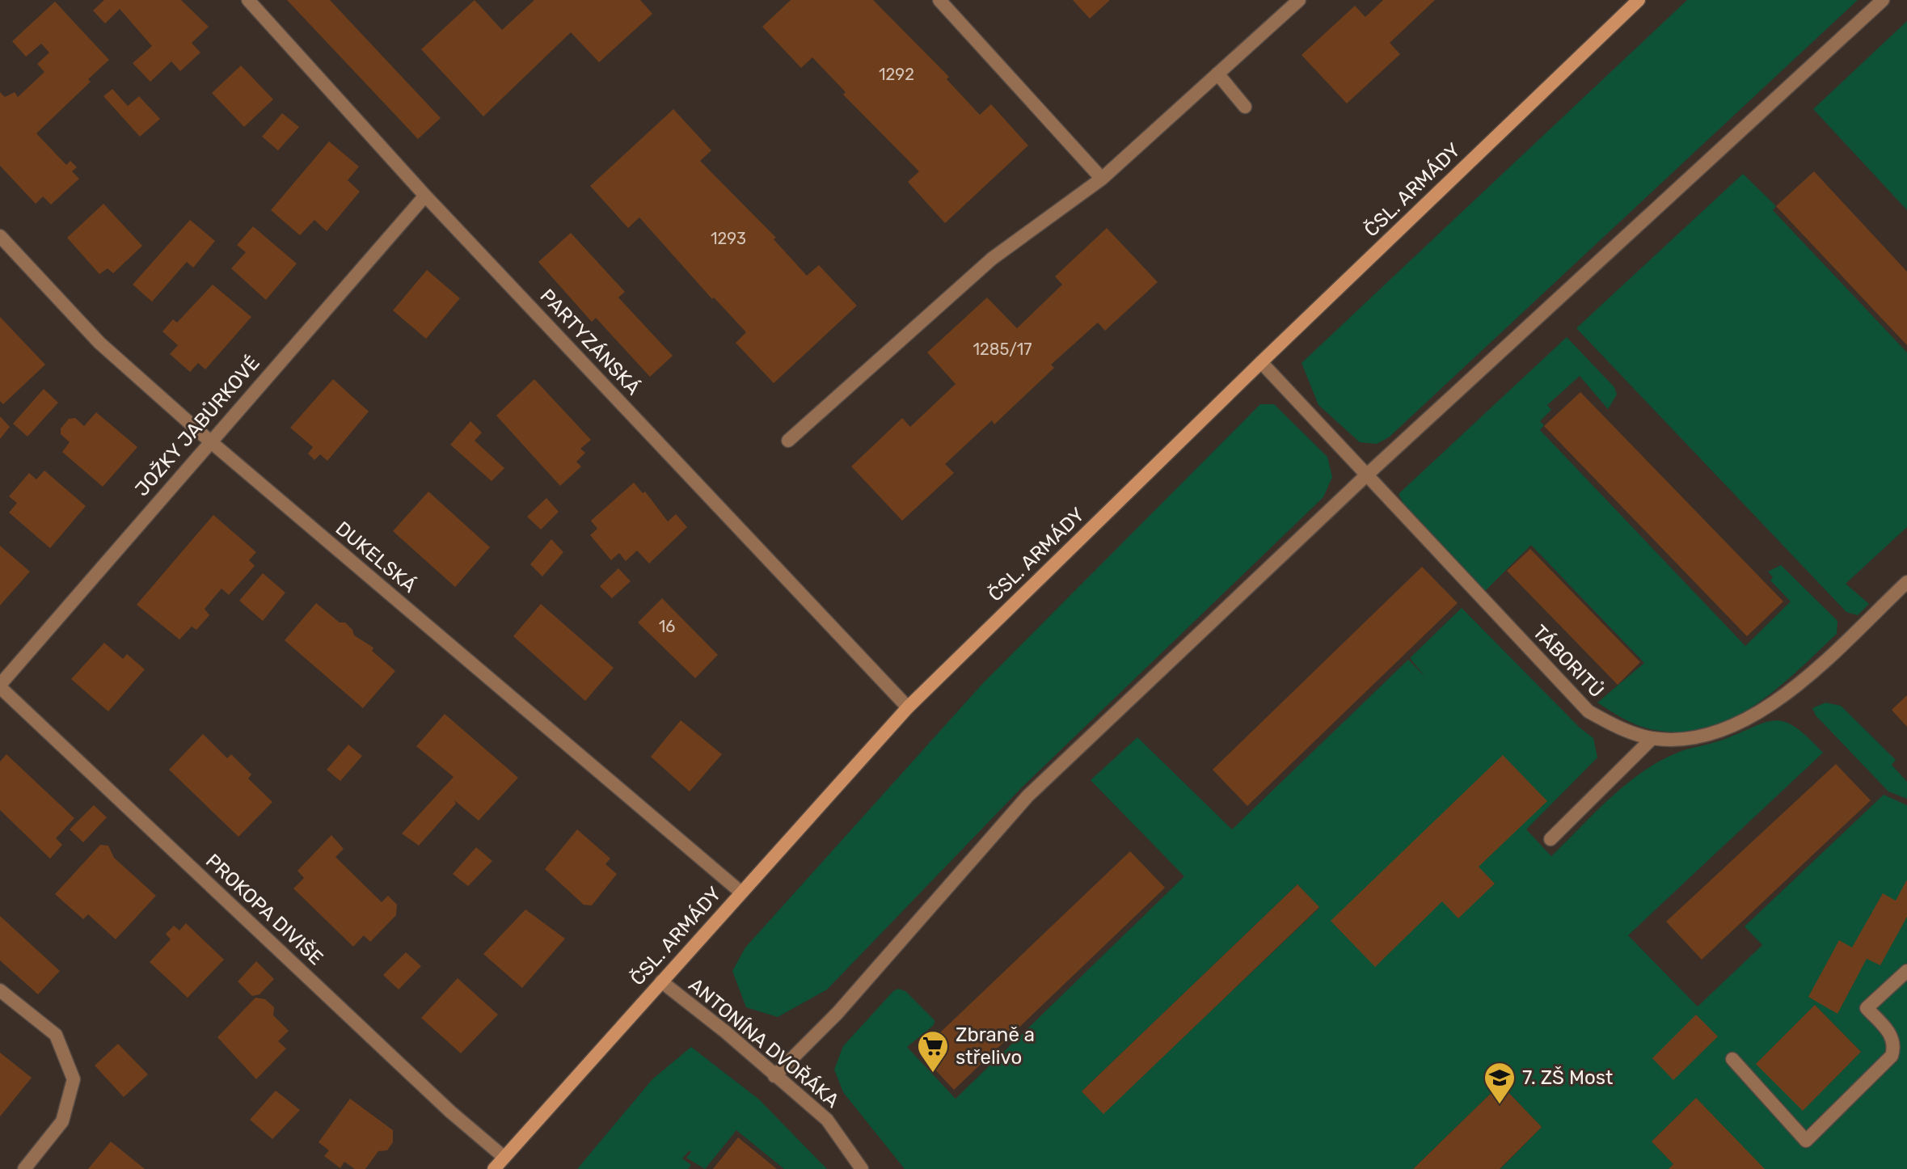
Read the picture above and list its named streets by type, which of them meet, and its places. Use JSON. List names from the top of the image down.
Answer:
{
  "streets": {
    "street": [
      "ČSL. ARMÁDY",
      "PARTYZÁNSKÁ",
      "JOŽKY JABŮRKOVÉ",
      "DUKELSKÁ",
      "TÁBORITŮ",
      "PROKOPA DIVIŠE",
      "ANTONÍNA DVOŘÁKA"
    ]
  },
  "crossings": [
    ["ČSL. ARMÁDY", "PARTYZÁNSKÁ"],
    ["ČSL. ARMÁDY", "DUKELSKÁ"],
    ["ČSL. ARMÁDY", "TÁBORITŮ"],
    ["ČSL. ARMÁDY", "PROKOPA DIVIŠE"],
    ["ČSL. ARMÁDY", "ANTONÍNA DVOŘÁKA"],
    ["PARTYZÁNSKÁ", "JOŽKY JABŮRKOVÉ"],
    ["JOŽKY JABŮRKOVÉ", "DUKELSKÁ"],
    ["JOŽKY JABŮRKOVÉ", "PROKOPA DIVIŠE"]
  ],
  "places": {
    "supermarket": ["Zbraně a střelivo"],
    "school or university": ["7. ZŠ Most"]
  },
  "house_numbers": [
    "1292",
    "1293",
    "1285/17",
    "16"
  ]
}
